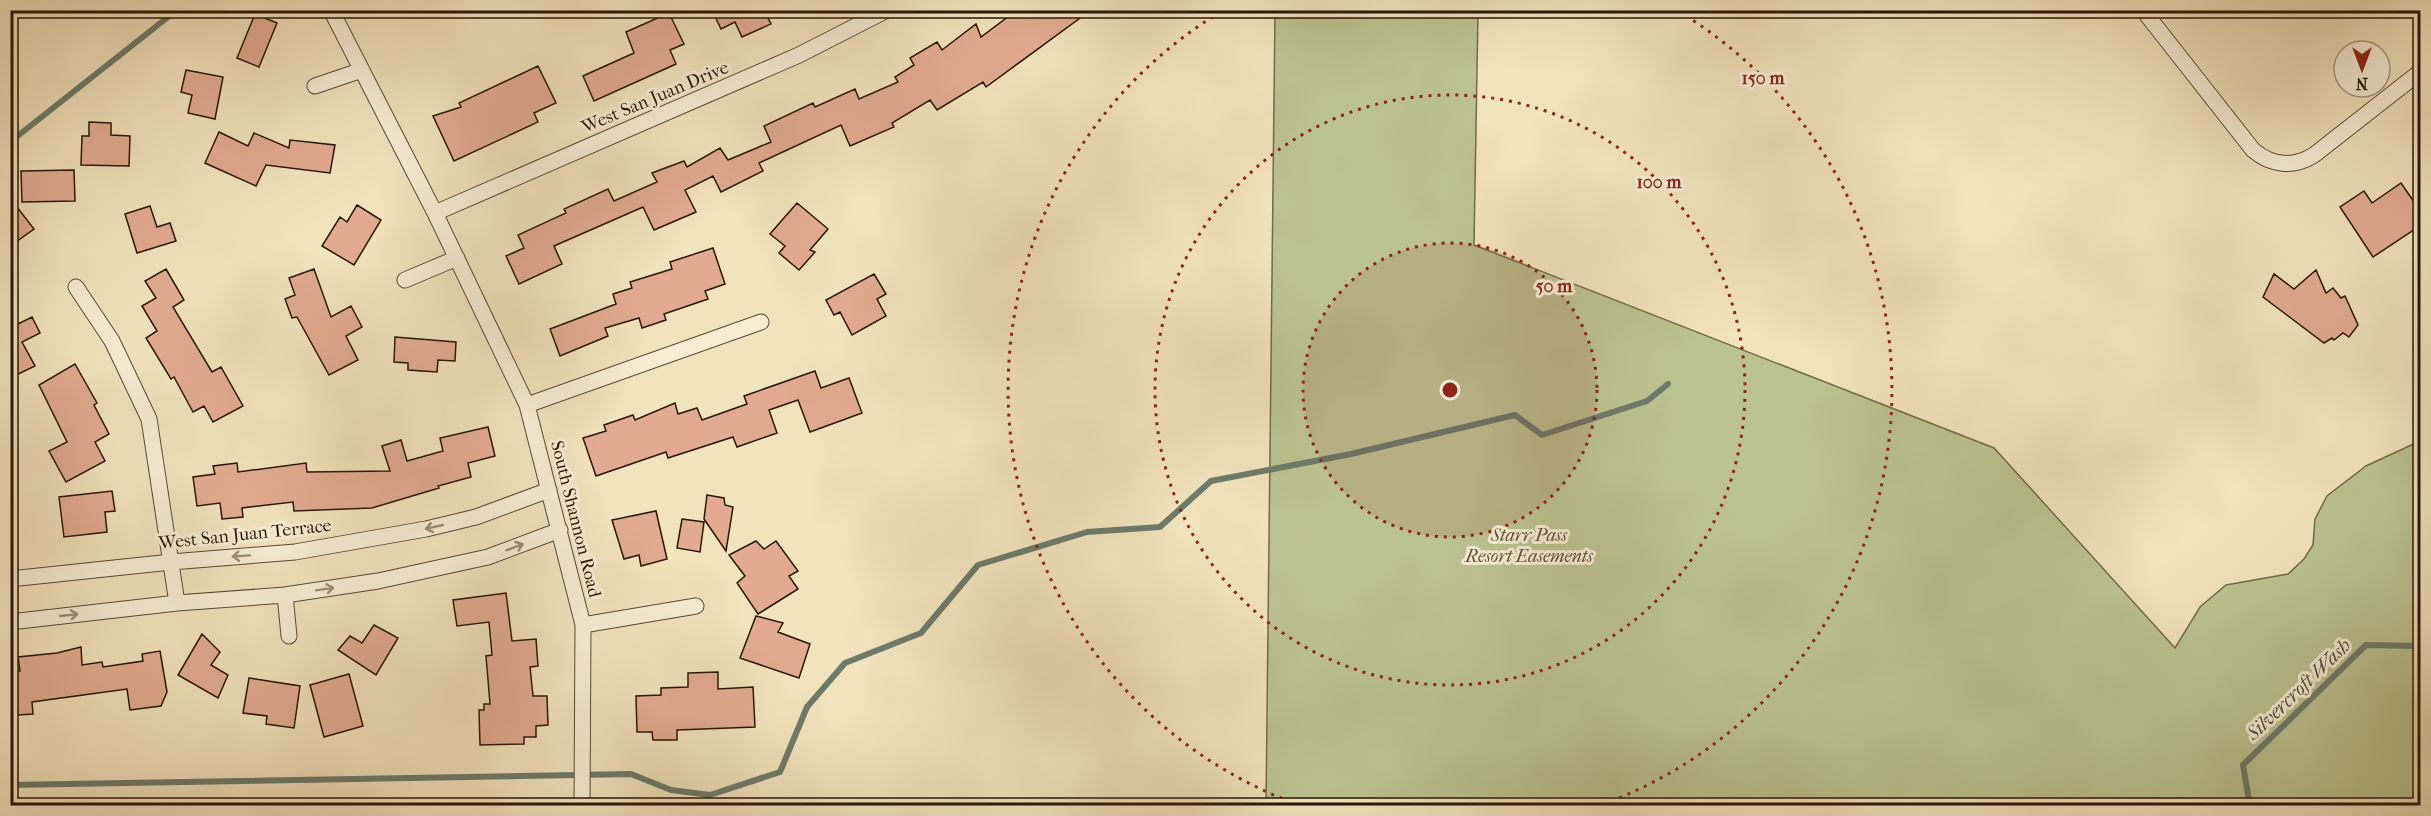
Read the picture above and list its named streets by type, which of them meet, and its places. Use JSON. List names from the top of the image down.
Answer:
{
  "streets": {
    "street": ["West San Juan Drive", "South Shannon Road", "West San Juan Terrace"]
  },
  "crossings": [
    ["West San Juan Drive", "South Shannon Road"],
    ["South Shannon Road", "West San Juan Terrace"]
  ],
  "water": ["Silvercroft Wash"],
  "parks": ["Starr Pass Resort Easements"],
  "north": "bottom",
  "rings": ["150 m", "100 m", "50 m"]
}
